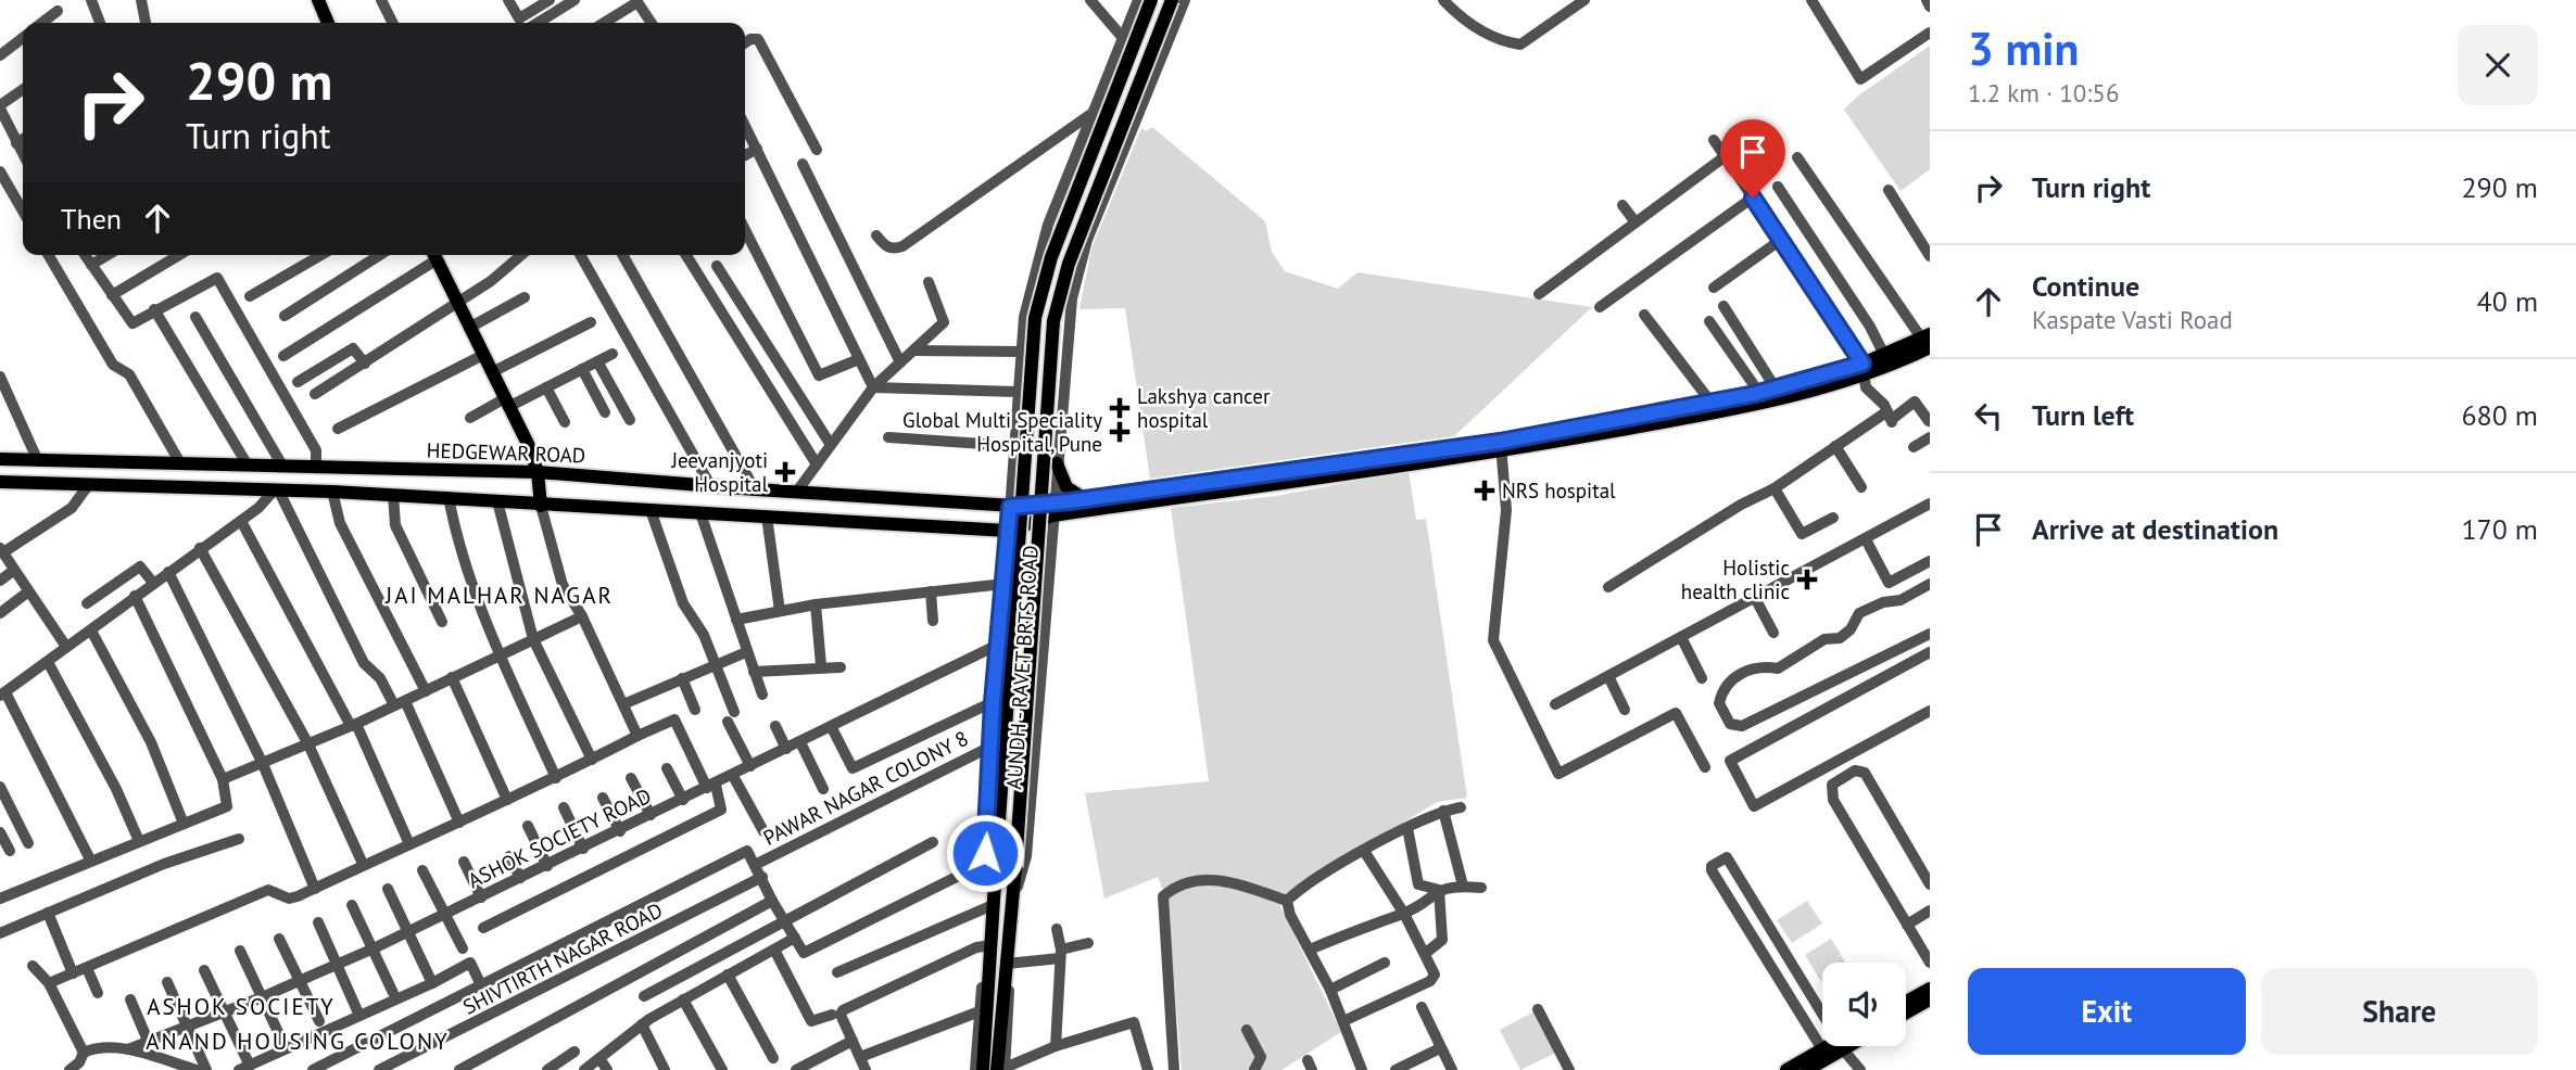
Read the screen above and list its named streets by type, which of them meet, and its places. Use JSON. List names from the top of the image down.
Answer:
{
  "streets": {
    "main road": ["HEDGEWAR ROAD"],
    "street": [
      "AUNDH - RAVET BRTS ROAD",
      "PAWAR NAGAR COLONY 8",
      "ASHOK SOCIETY ROAD",
      "SHIVTIRTH NAGAR ROAD"
    ]
  },
  "crossings": [
    ["HEDGEWAR ROAD", "AUNDH - RAVET BRTS ROAD"],
    ["AUNDH - RAVET BRTS ROAD", "PAWAR NAGAR COLONY 8"],
    ["AUNDH - RAVET BRTS ROAD", "ASHOK SOCIETY ROAD"]
  ],
  "districts": ["JAI MALHAR NAGAR", "ASHOK SOCIETY", "ANAND HOUSING COLONY"],
  "places": {
    "health": [
      "Lakshya cancer hospital",
      "Global Multi Speciality Hospital, Pune",
      "Jeevanjyoti Hospital",
      "NRS hospital",
      "Holistic health clinic"
    ]
  },
  "page": {
    "heading": ["3 min", "1.2 km · 10:56"],
    "turn": ["290 m", "Turn right"],
    "list": [
      {
        "name": "Turn right",
        "value": "290 m"
      },
      {
        "name": "Continue",
        "note": "Kaspate Vasti Road",
        "value": "40 m"
      },
      {
        "name": "Turn left",
        "value": "680 m"
      },
      {
        "name": "Arrive at destination",
        "value": "170 m"
      }
    ],
    "then": "Then",
    "buttons": ["Exit", "Share"]
  }
}
